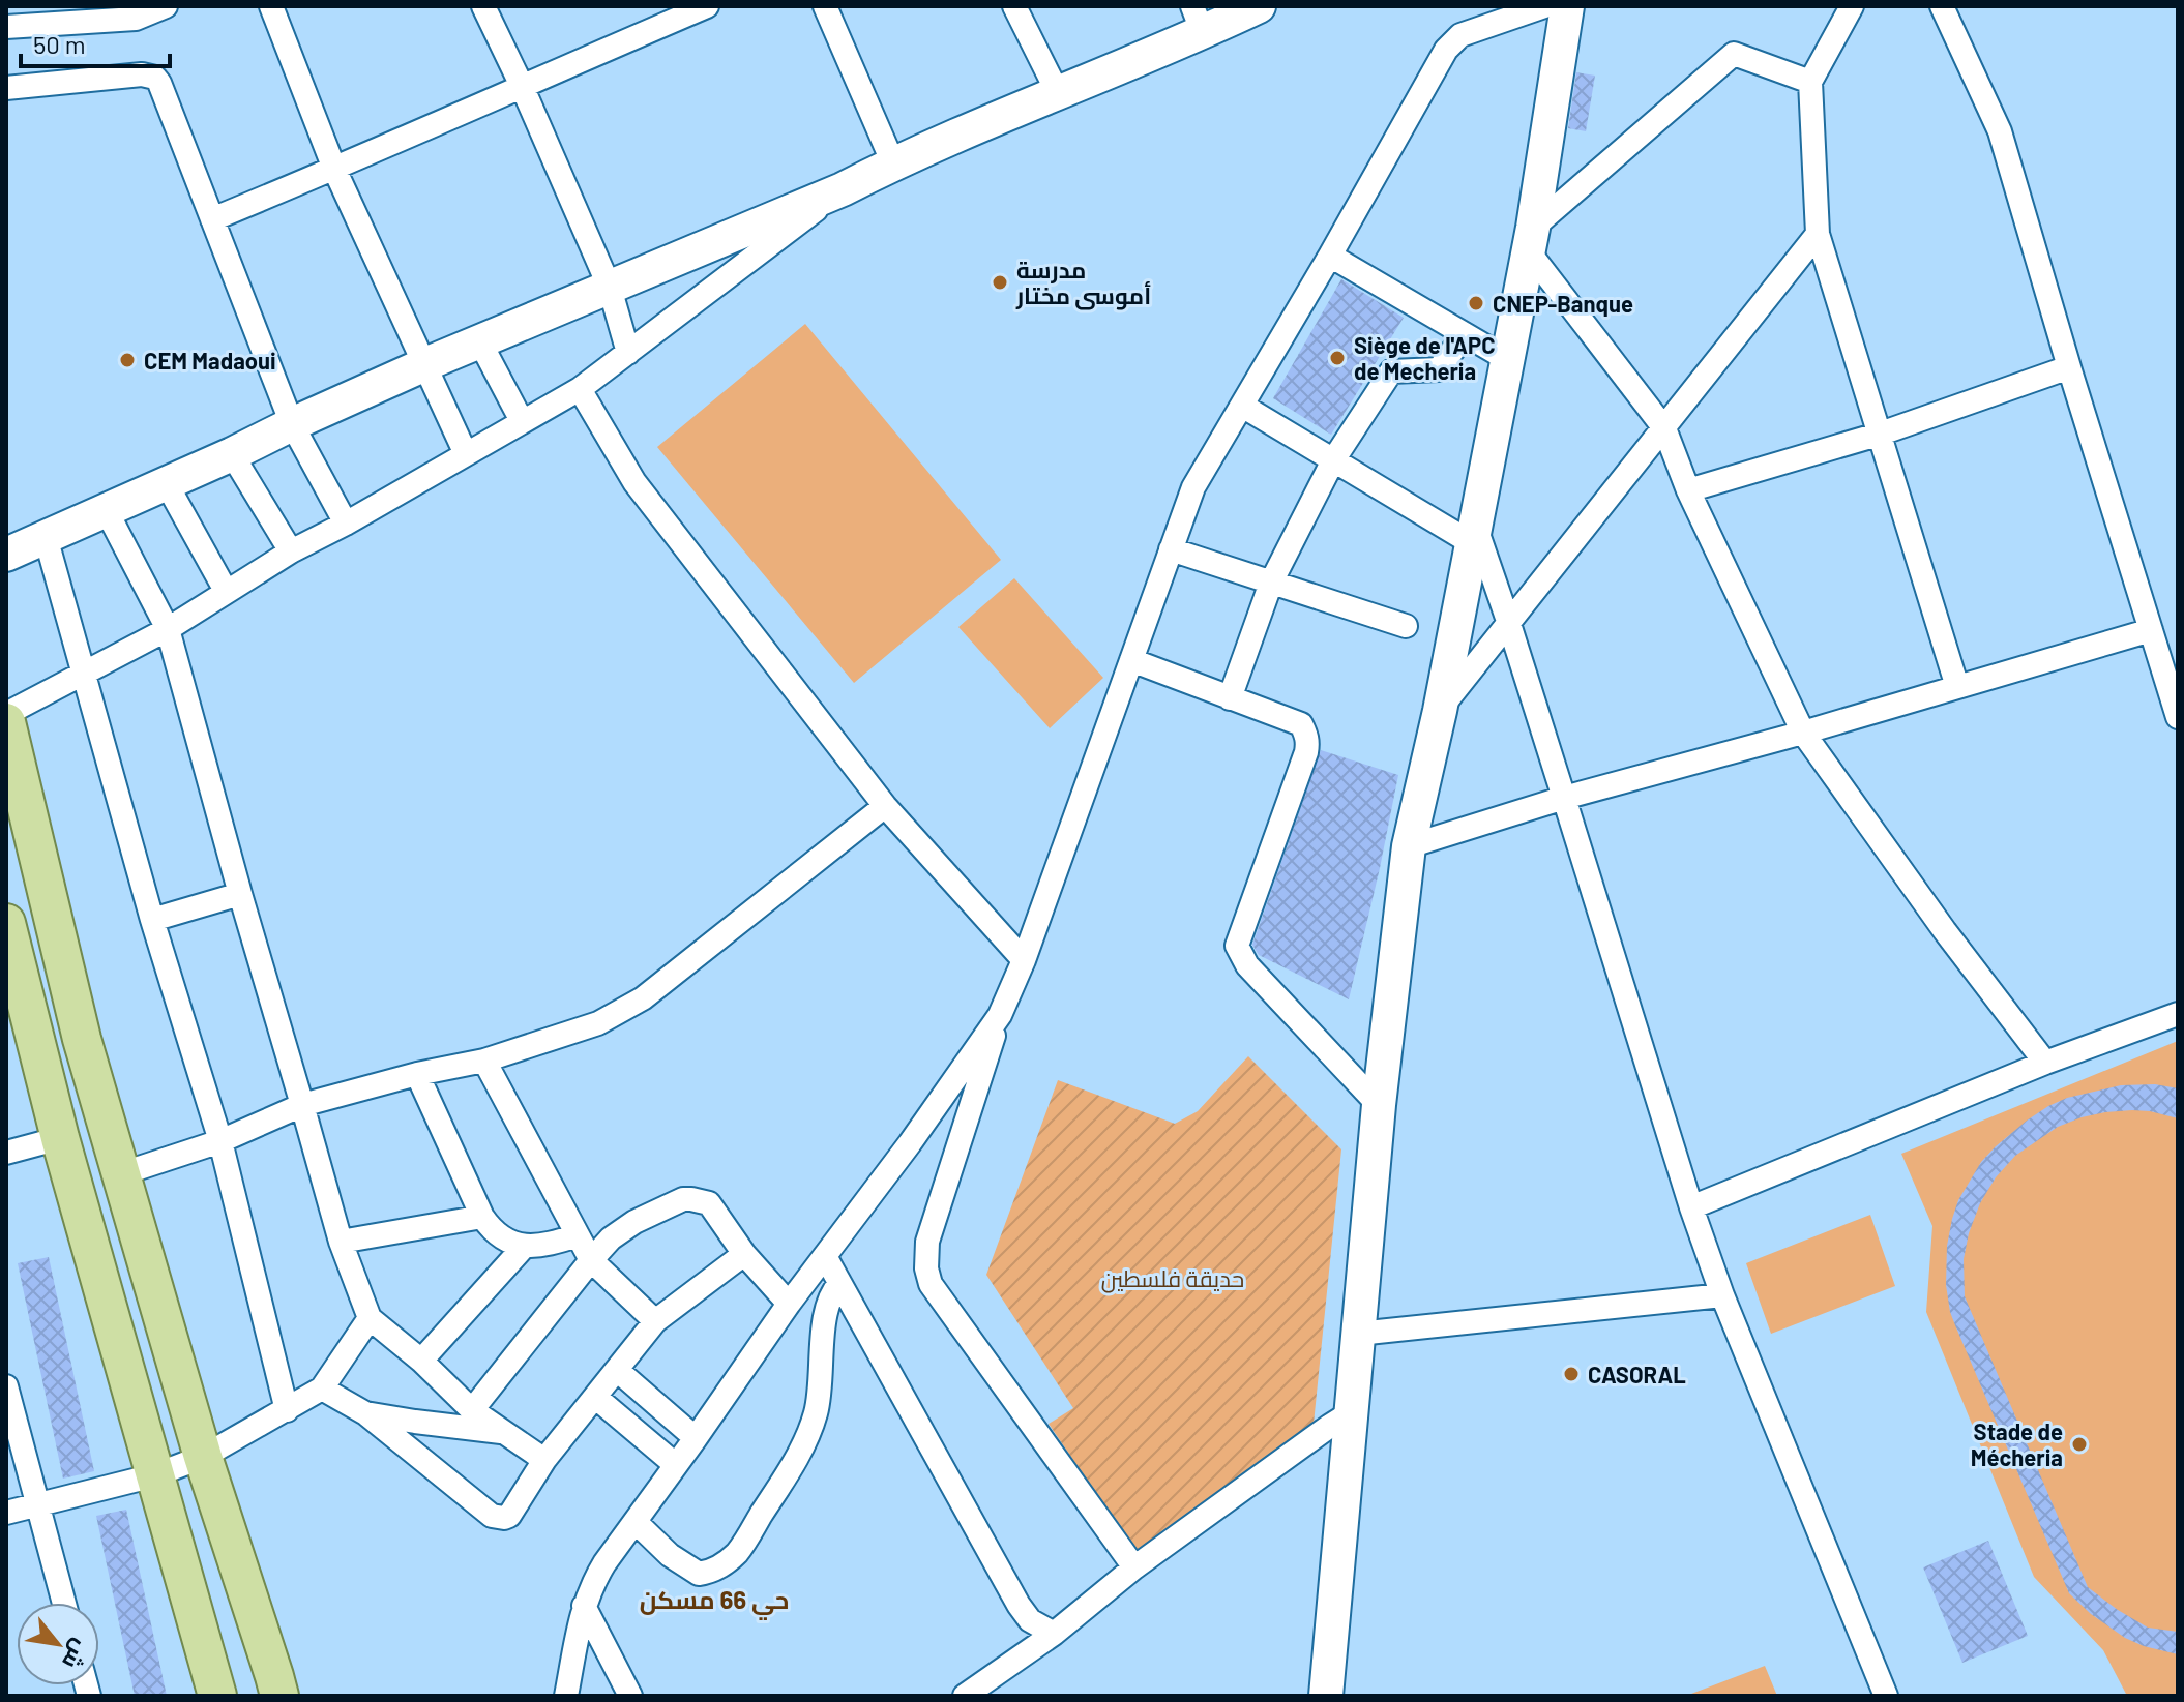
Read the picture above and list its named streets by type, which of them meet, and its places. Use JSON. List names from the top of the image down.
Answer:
{
  "districts": ["حي 66 مسكن"],
  "parks": ["حديقة فلسطين"],
  "places": [
    "مدرسة أموسى مختار",
    "CNEP-Banque",
    "Siège de l'APC de Mecheria",
    "CEM Madaoui",
    "CASORAL",
    "Stade de Mécheria"
  ],
  "scale_bar": "50 m",
  "north": "bottom right"
}
